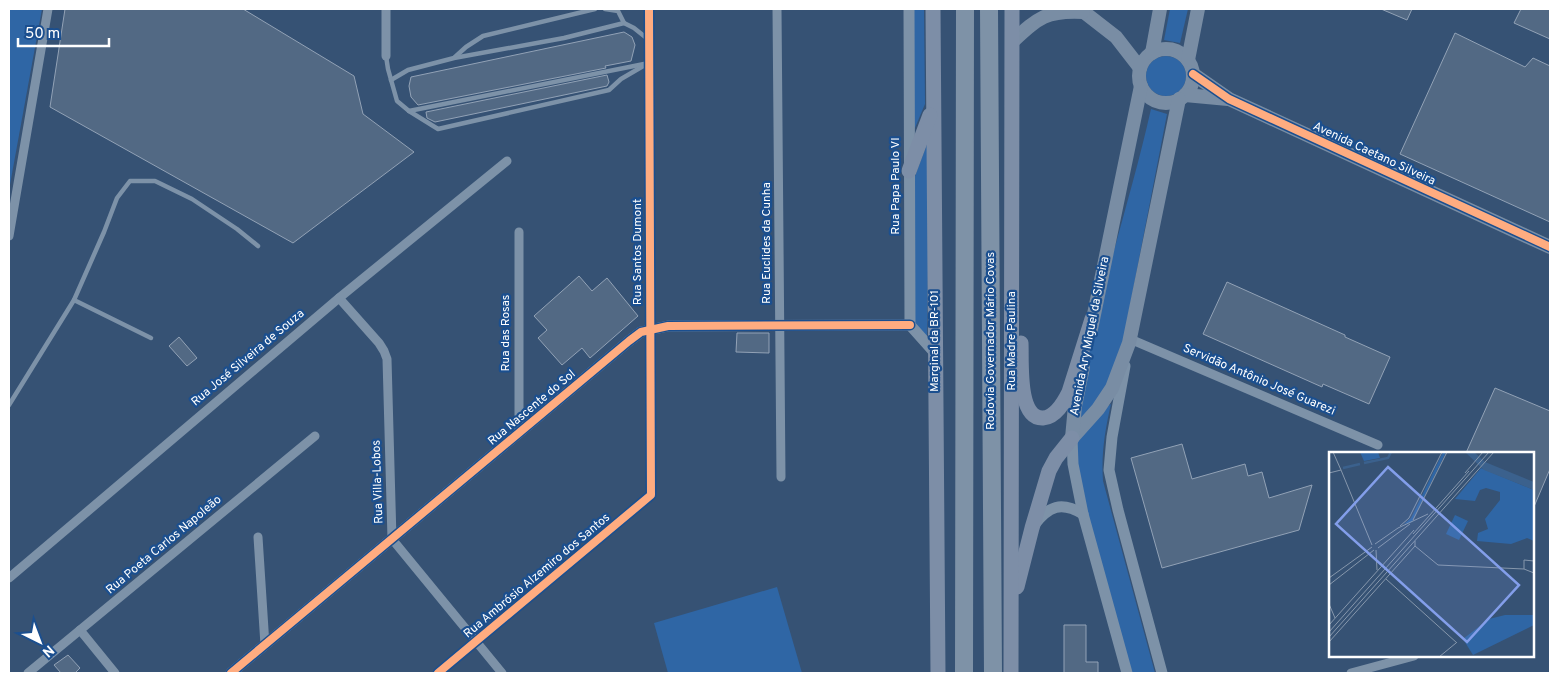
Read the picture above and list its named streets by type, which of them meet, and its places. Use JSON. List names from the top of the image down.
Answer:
{
  "streets": {
    "highway": ["Rodovia Governador Mário Covas"],
    "main road": [
      "Avenida Caetano Silveira",
      "Avenida Ary Miguel da Silveira",
      "Marginal da BR-101",
      "Rua Madre Paulina"
    ],
    "street": [
      "Rua Papa Paulo VI",
      "Rua Euclides da Cunha",
      "Rua Santos Dumont",
      "Rua das Rosas",
      "Rua José Silveira de Souza",
      "Servidão Antônio José Guarezi",
      "Rua Nascente do Sol",
      "Rua Villa-Lobos",
      "Rua Poeta Carlos Napoleão",
      "Rua Ambrósio Alzemiro dos Santos"
    ]
  },
  "crossings": [
    ["Avenida Caetano Silveira", "Avenida Ary Miguel da Silveira"],
    ["Rua Papa Paulo VI", "Rua Nascente do Sol"],
    ["Rua Euclides da Cunha", "Rua Nascente do Sol"],
    ["Rua Santos Dumont", "Rua Nascente do Sol"],
    ["Rua Santos Dumont", "Rua Ambrósio Alzemiro dos Santos"],
    ["Rua das Rosas", "Rua Nascente do Sol"],
    ["Rua José Silveira de Souza", "Rua Villa-Lobos"],
    ["Rua Nascente do Sol", "Rua Villa-Lobos"],
    ["Rua Villa-Lobos", "Rua Ambrósio Alzemiro dos Santos"]
  ],
  "scale_bar": "50 m",
  "north": "bottom right"
}
